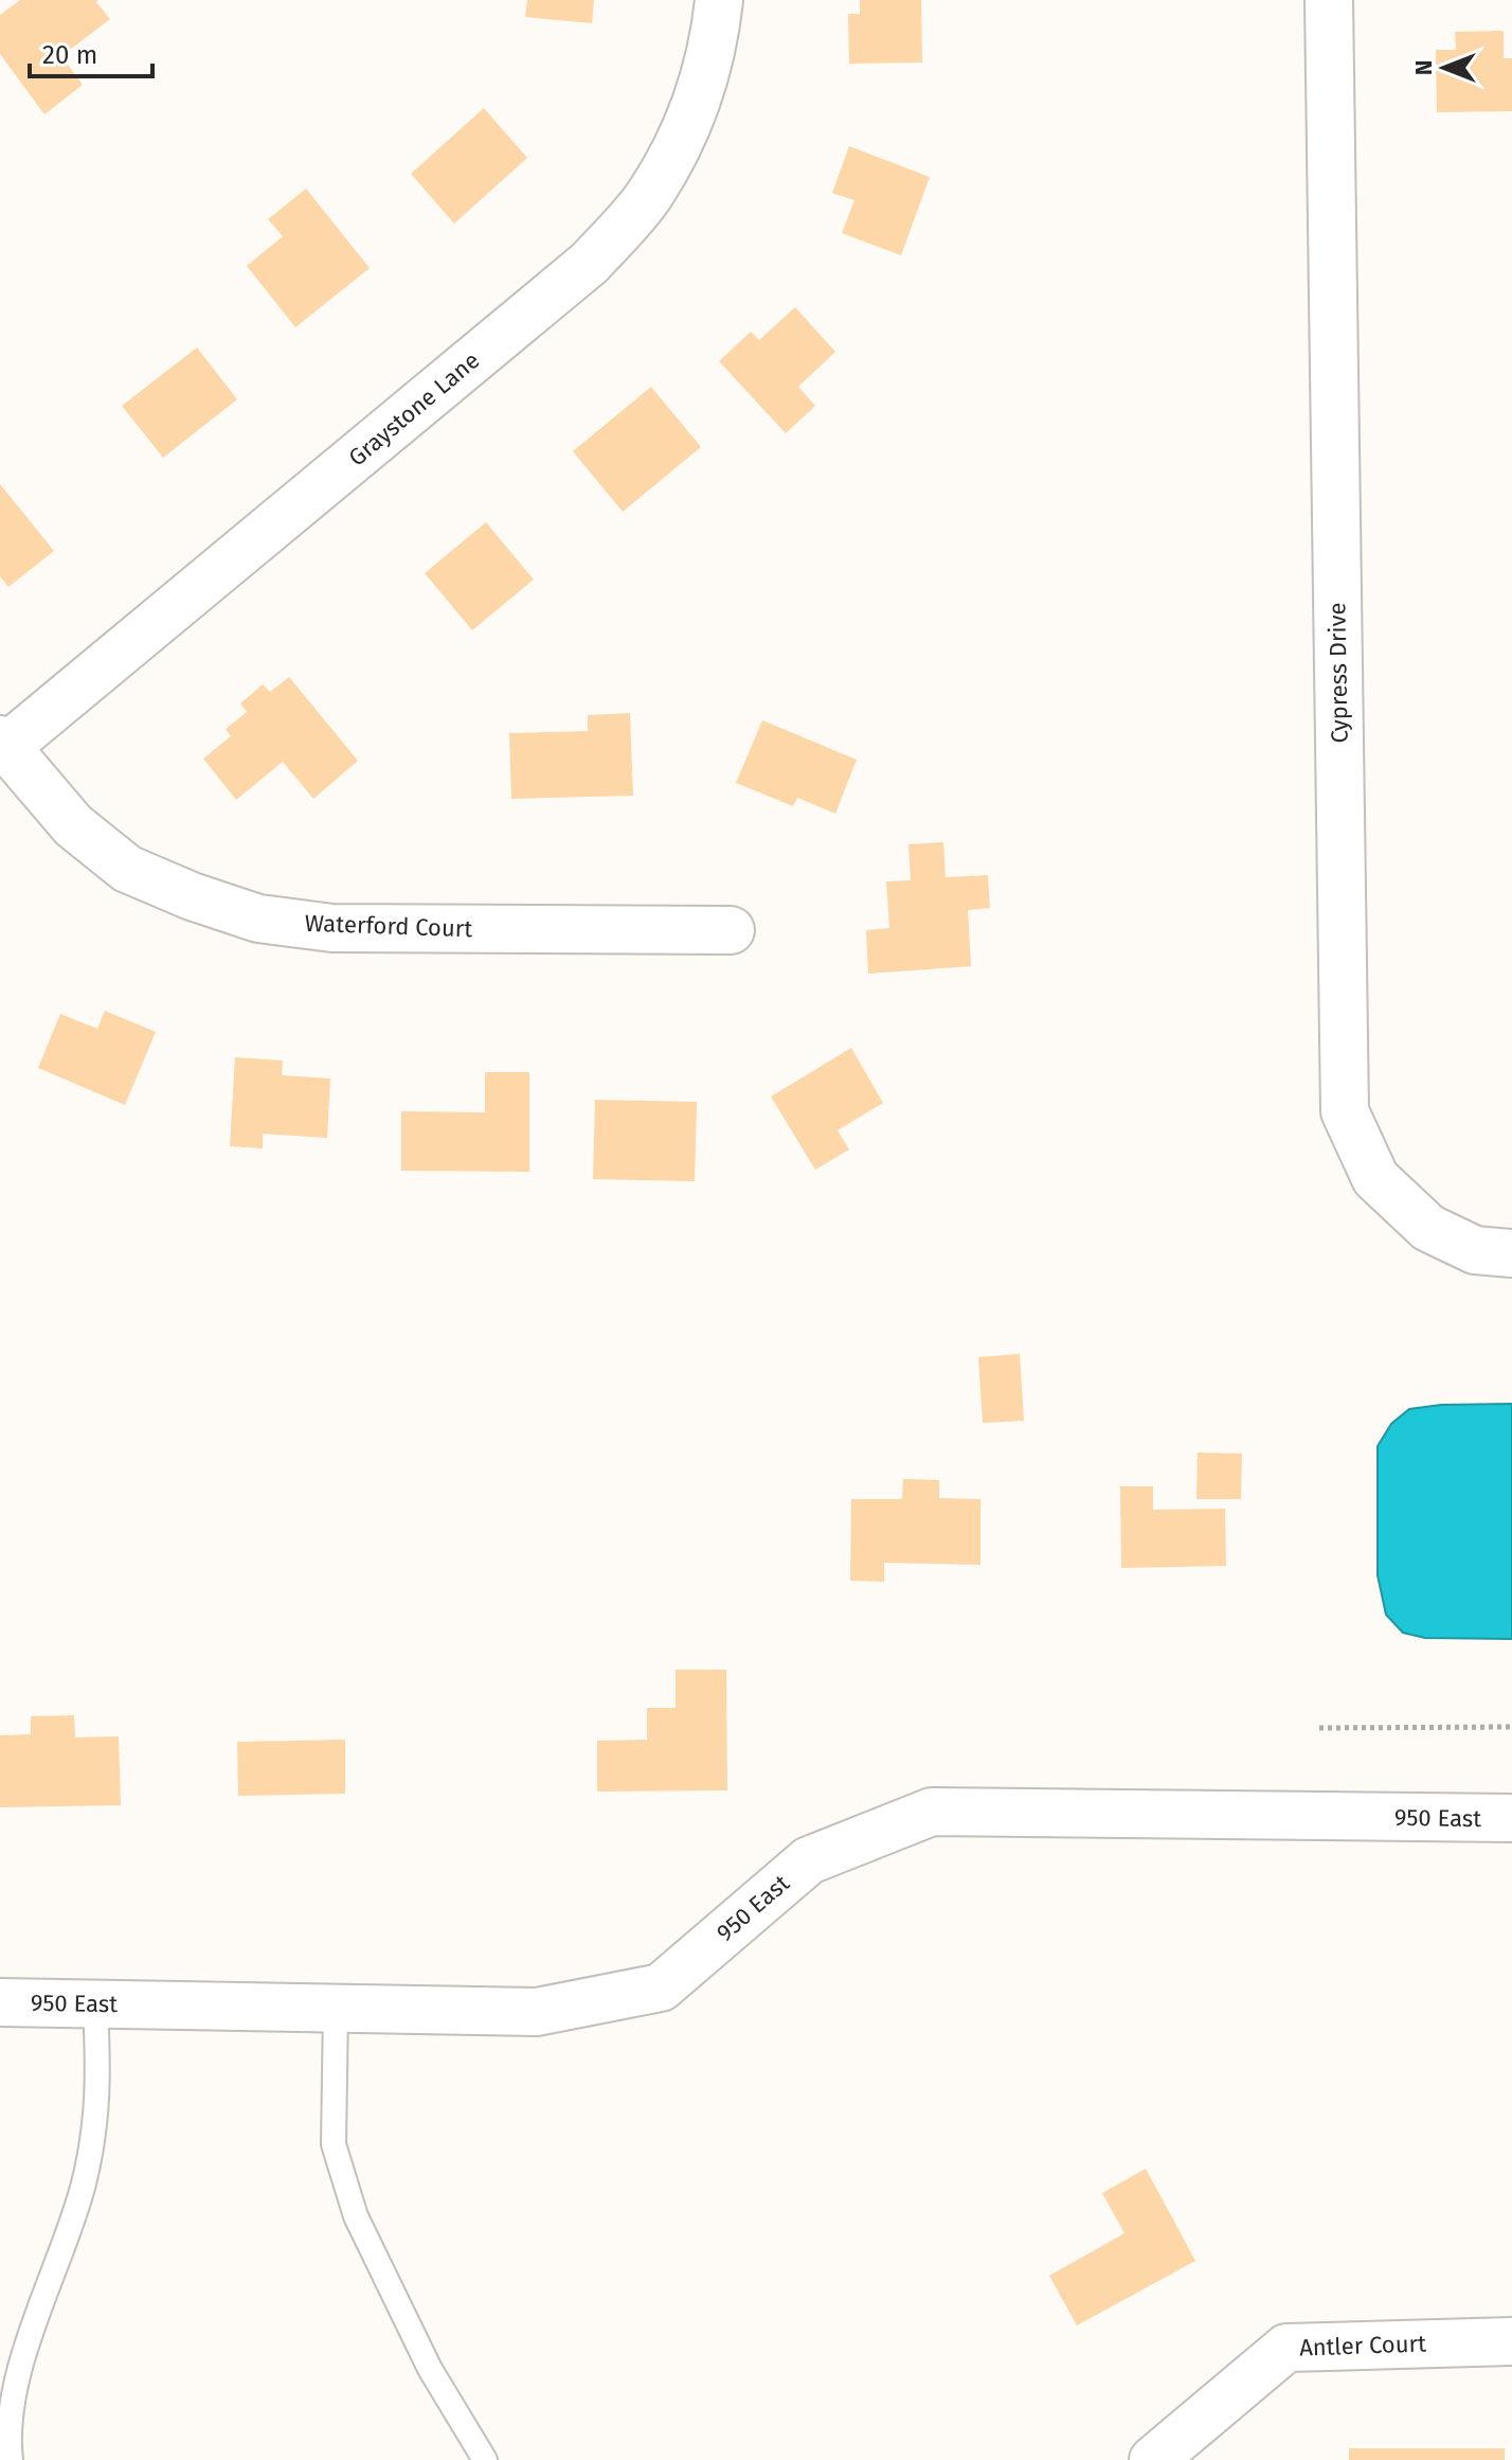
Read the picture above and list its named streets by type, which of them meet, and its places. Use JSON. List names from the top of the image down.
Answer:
{
  "streets": {
    "street": [
      "Graystone Lane",
      "Cypress Drive",
      "Waterford Court",
      "950 East",
      "Antler Court"
    ]
  },
  "crossings": [
    ["Graystone Lane", "Waterford Court"]
  ],
  "scale_bar": "20 m",
  "north": "left"
}
